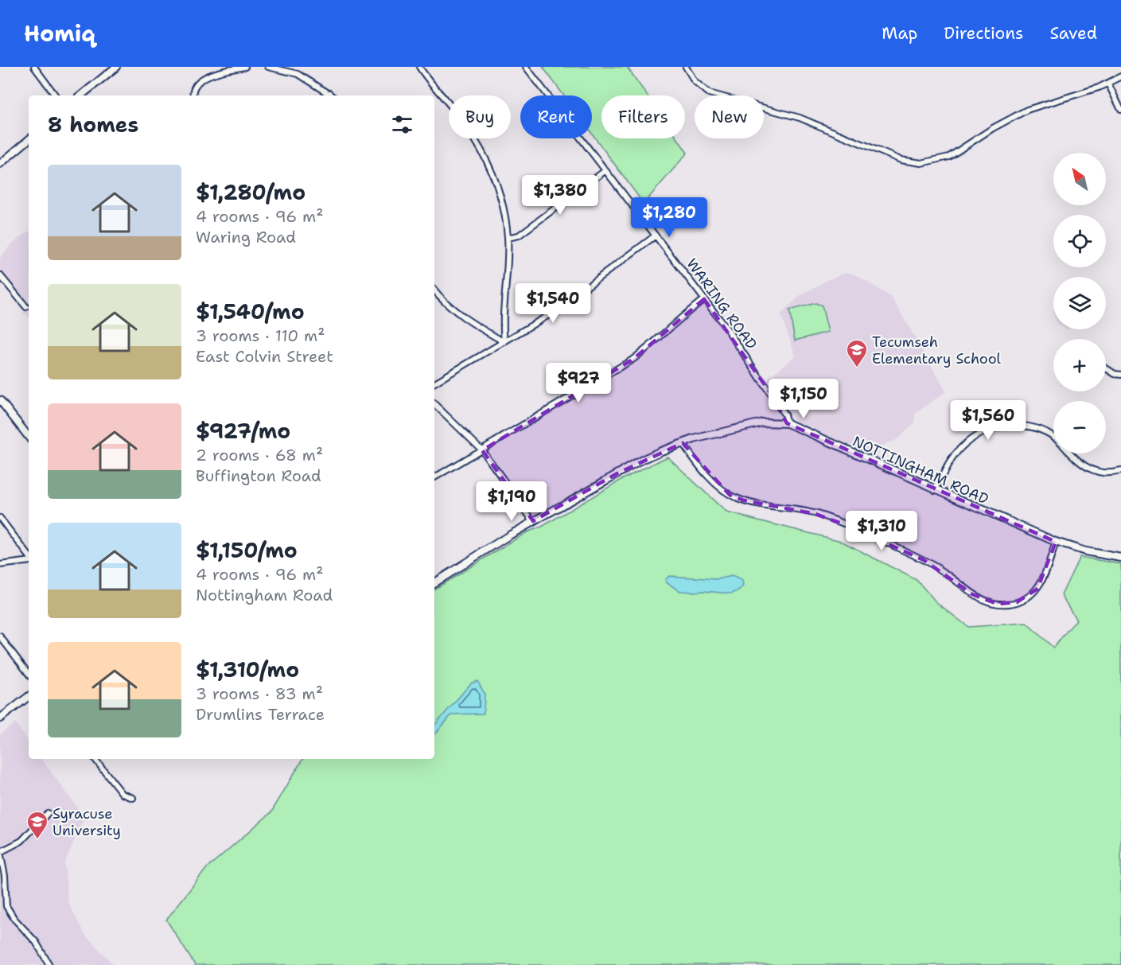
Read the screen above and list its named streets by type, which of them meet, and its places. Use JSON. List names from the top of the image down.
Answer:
{
  "streets": {
    "street": ["WARING ROAD", "NOTTINGHAM ROAD"]
  },
  "crossings": [
    ["WARING ROAD", "NOTTINGHAM ROAD"]
  ],
  "places": {
    "school or university": ["Tecumseh Elementary School", "Syracuse University"]
  },
  "north": "top left",
  "page": {
    "header": "Homiq",
    "nav": ["Map", "Directions", "Saved"],
    "chip": [
      "Buy",
      "Rent",
      "Filters",
      "New"
    ],
    "heading": "8 homes",
    "map_buttons": ["+", "−"],
    "list": [
      {
        "name": "$1,280/mo",
        "note": "4 rooms · 96 m² · Waring Road"
      },
      {
        "name": "$1,540/mo",
        "note": "3 rooms · 110 m² · East Colvin Street"
      },
      {
        "name": "$927/mo",
        "note": "2 rooms · 68 m² · Buffington Road"
      },
      {
        "name": "$1,150/mo",
        "note": "4 rooms · 96 m² · Nottingham Road"
      },
      {
        "name": "$1,310/mo",
        "note": "3 rooms · 83 m² · Drumlins Terrace"
      }
    ],
    "price": [
      "$1,380",
      "$1,280",
      "$1,540",
      "$927",
      "$1,150",
      "$1,560",
      "$1,190",
      "$1,310"
    ]
  }
}
